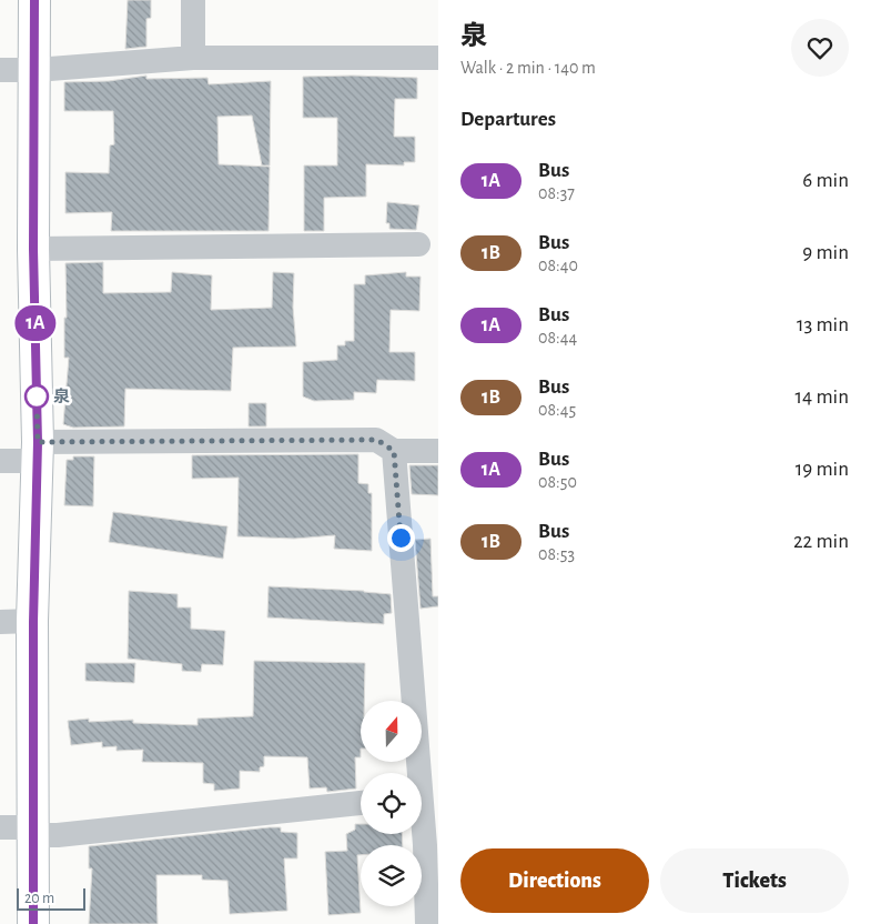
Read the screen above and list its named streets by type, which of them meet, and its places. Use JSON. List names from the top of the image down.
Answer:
{
  "places": ["泉"],
  "lines": ["bus line 1A"],
  "scale_bar": "20 m",
  "north": "top",
  "page": {
    "on_map": "1A",
    "heading": [
      ["泉", "Walk · 2 min · 140 m"],
      "Departures"
    ],
    "list": [
      {
        "mark": "1A",
        "name": "Bus",
        "note": "08:37",
        "value": "6 min"
      },
      {
        "mark": "1B",
        "name": "Bus",
        "note": "08:40",
        "value": "9 min"
      },
      {
        "mark": "1A",
        "name": "Bus",
        "note": "08:44",
        "value": "13 min"
      },
      {
        "mark": "1B",
        "name": "Bus",
        "note": "08:45",
        "value": "14 min"
      },
      {
        "mark": "1A",
        "name": "Bus",
        "note": "08:50",
        "value": "19 min"
      },
      {
        "mark": "1B",
        "name": "Bus",
        "note": "08:53",
        "value": "22 min"
      }
    ],
    "buttons": ["Directions", "Tickets"],
    "scale": "20 m"
  }
}
